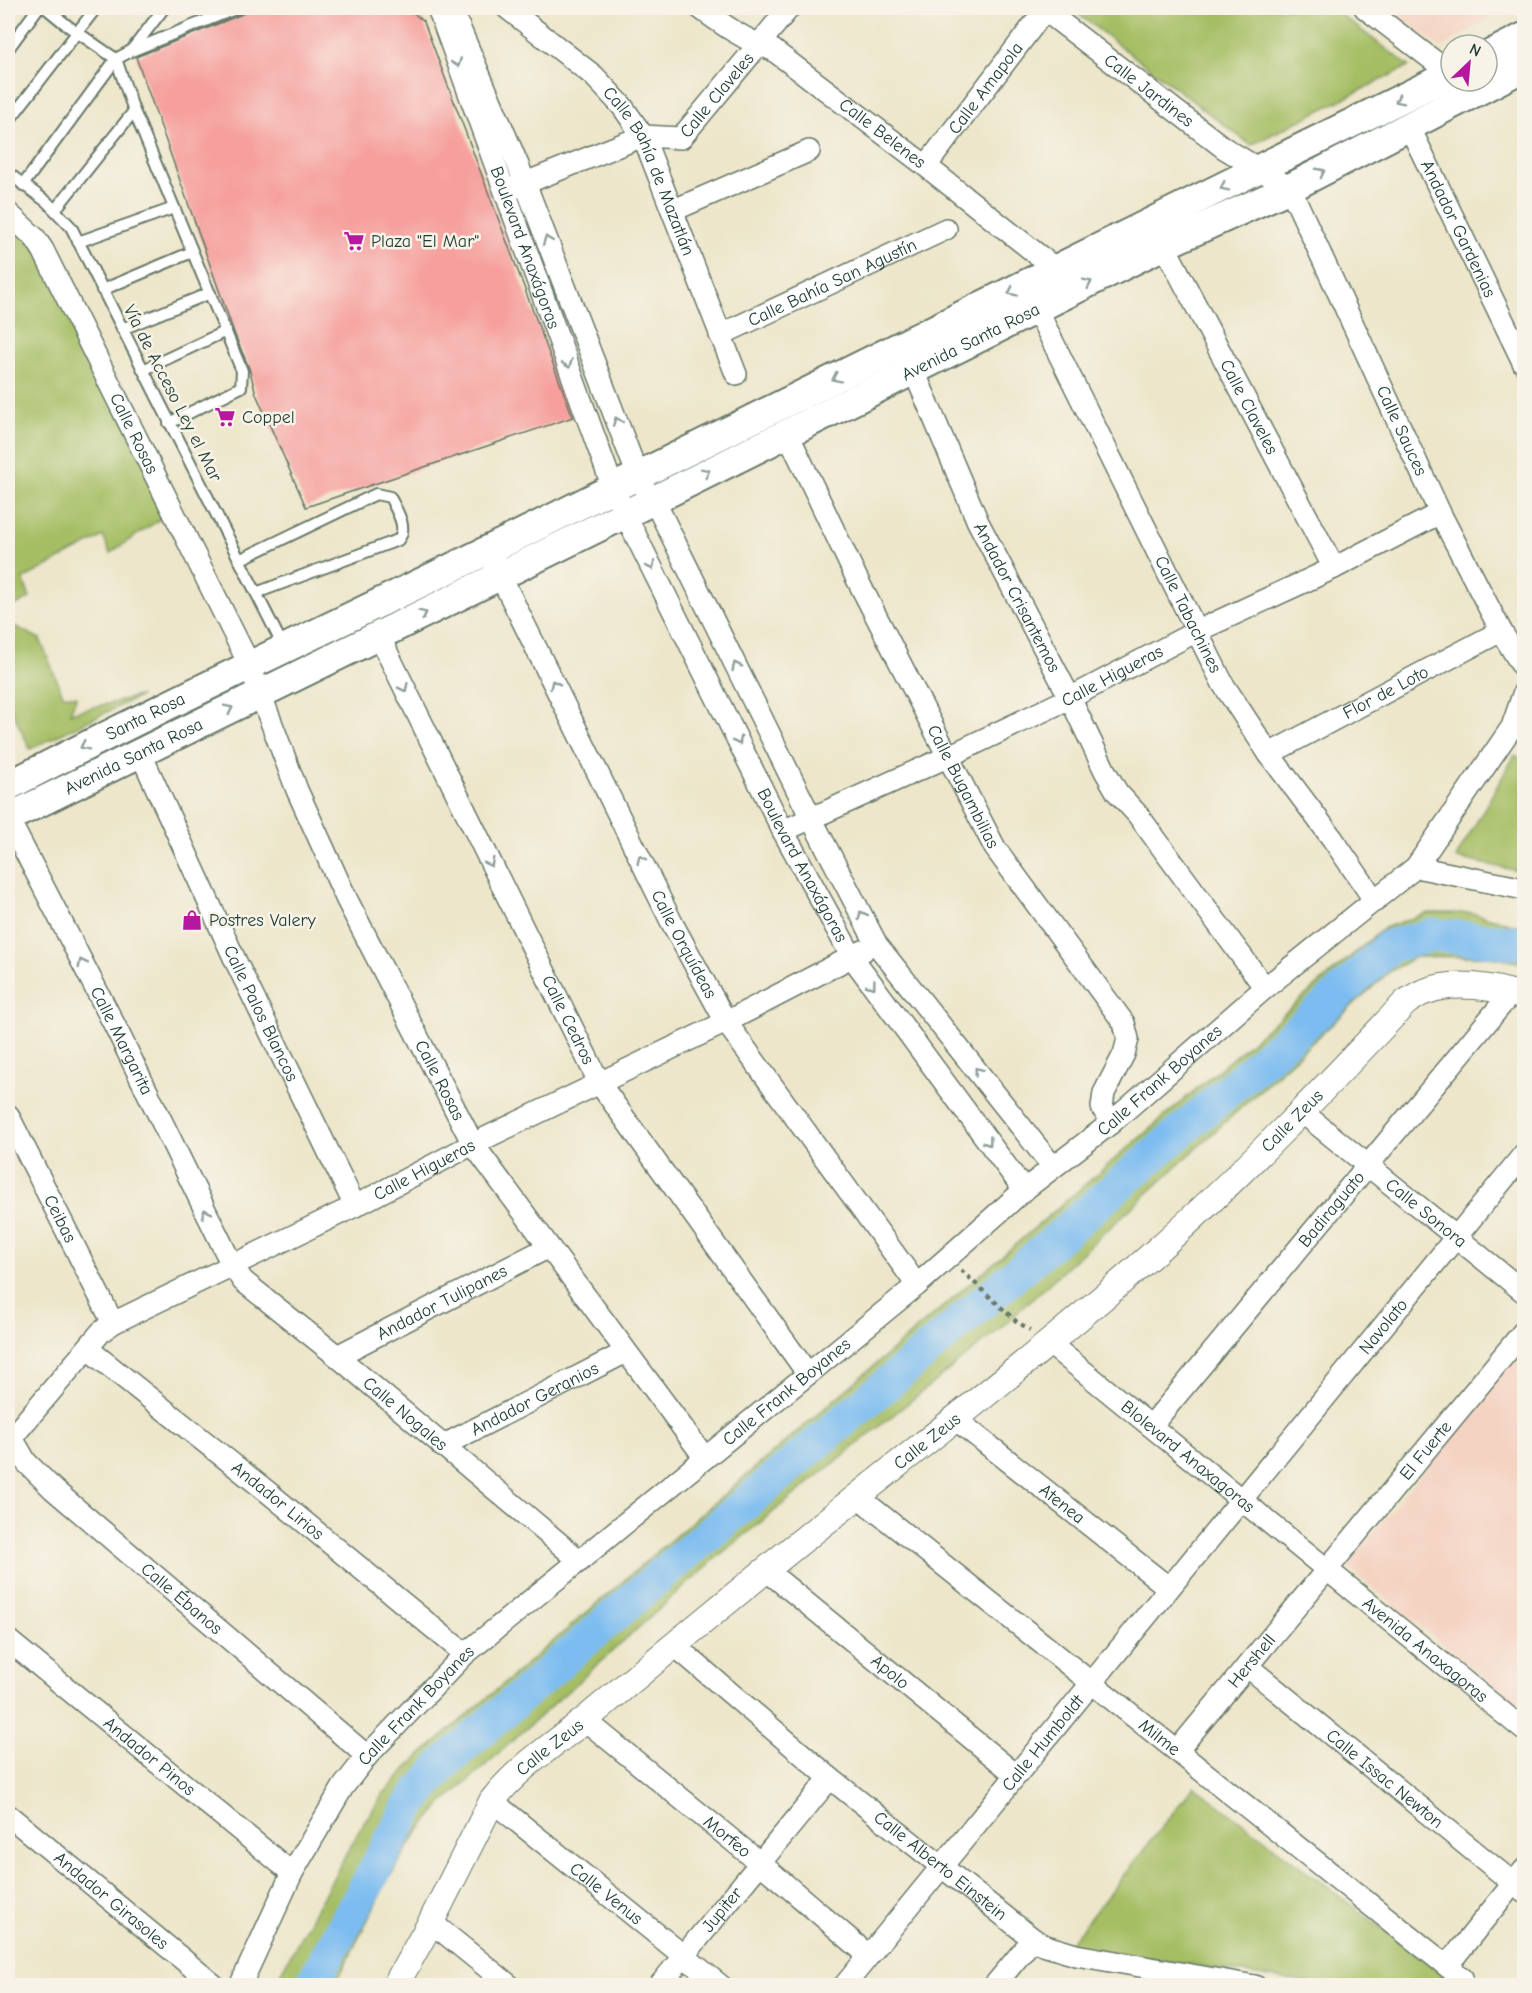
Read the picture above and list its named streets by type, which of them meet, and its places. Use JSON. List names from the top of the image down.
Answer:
{
  "streets": {
    "main road": ["Avenida Santa Rosa", "Santa Rosa"],
    "street": [
      "Calle Amapola",
      "Calle Jardines",
      "Calle Claveles",
      "Calle Belenes",
      "Calle Bahía de Mazatlán",
      "Andador Gardenias",
      "Boulevard Anaxágoras",
      "Calle Bahía San Agustín",
      "Calle Sauces",
      "Calle Rosas",
      "Andador Crisantemos",
      "Calle Tabachines",
      "Calle Higueras",
      "Flor de Loto",
      "Calle Bugambilias",
      "Calle Orquídeas",
      "Calle Palos Blancos",
      "Calle Cedros",
      "Calle Margarita",
      "Calle Frank Boyanes",
      "Calle Zeus",
      "Badiraguato",
      "Calle Sonora",
      "Ceibas",
      "Andador Tulipanes",
      "Navolato",
      "Andador Geranios",
      "Calle Nogales",
      "El Fuerte",
      "Blolevard Anaxagoras",
      "Andador Lirios",
      "Atenea",
      "Calle Ébanos",
      "Avenida Anaxagoras",
      "Hershell",
      "Apolo",
      "Milme",
      "Calle Humboldt",
      "Andador Pinos",
      "Calle Issac Newton",
      "Morfeo",
      "Calle Alberto Einstein",
      "Calle Venus",
      "Andador Girasoles",
      "Jupiter"
    ],
    "lane": ["Vía de Acceso Ley el Mar"]
  },
  "crossings": [
    ["Calle Amapola", "Calle Jardines"],
    ["Calle Amapola", "Calle Belenes"],
    ["Calle Jardines", "Avenida Santa Rosa"],
    ["Calle Claveles", "Calle Belenes"],
    ["Calle Claveles", "Calle Bahía de Mazatlán"],
    ["Calle Claveles", "Boulevard Anaxágoras"],
    ["Calle Claveles", "Avenida Santa Rosa"],
    ["Calle Claveles", "Calle Higueras"],
    ["Calle Belenes", "Avenida Santa Rosa"],
    ["Calle Bahía de Mazatlán", "Calle Bahía San Agustín"],
    ["Andador Gardenias", "Avenida Santa Rosa"],
    ["Boulevard Anaxágoras", "Avenida Santa Rosa"],
    ["Boulevard Anaxágoras", "Calle Higueras"],
    ["Boulevard Anaxágoras", "Calle Frank Boyanes"],
    ["Avenida Santa Rosa", "Vía de Acceso Ley el Mar"],
    ["Avenida Santa Rosa", "Calle Sauces"],
    ["Avenida Santa Rosa", "Calle Rosas"],
    ["Avenida Santa Rosa", "Andador Crisantemos"],
    ["Avenida Santa Rosa", "Calle Tabachines"],
    ["Avenida Santa Rosa", "Santa Rosa"],
    ["Avenida Santa Rosa", "Calle Bugambilias"],
    ["Avenida Santa Rosa", "Calle Orquídeas"],
    ["Avenida Santa Rosa", "Calle Palos Blancos"],
    ["Avenida Santa Rosa", "Calle Cedros"],
    ["Avenida Santa Rosa", "Calle Margarita"],
    ["Vía de Acceso Ley el Mar", "Santa Rosa"],
    ["Calle Sauces", "Calle Higueras"],
    ["Calle Sauces", "Flor de Loto"],
    ["Calle Rosas", "Calle Higueras"],
    ["Calle Rosas", "Santa Rosa"],
    ["Calle Rosas", "Calle Frank Boyanes"],
    ["Calle Rosas", "Andador Tulipanes"],
    ["Calle Rosas", "Andador Geranios"],
    ["Andador Crisantemos", "Calle Higueras"],
    ["Andador Crisantemos", "Calle Frank Boyanes"],
    ["Calle Tabachines", "Calle Higueras"],
    ["Calle Tabachines", "Flor de Loto"],
    ["Calle Tabachines", "Calle Frank Boyanes"],
    ["Calle Higueras", "Calle Bugambilias"],
    ["Calle Higueras", "Calle Orquídeas"],
    ["Calle Higueras", "Calle Palos Blancos"],
    ["Calle Higueras", "Calle Cedros"],
    ["Calle Higueras", "Calle Margarita"],
    ["Calle Higueras", "Ceibas"],
    ["Calle Higueras", "Calle Nogales"],
    ["Calle Higueras", "Andador Lirios"],
    ["Calle Higueras", "Calle Ébanos"],
    ["Calle Bugambilias", "Calle Frank Boyanes"],
    ["Calle Orquídeas", "Calle Frank Boyanes"],
    ["Calle Cedros", "Calle Frank Boyanes"],
    ["Calle Margarita", "Calle Nogales"],
    ["Calle Frank Boyanes", "Calle Nogales"],
    ["Calle Frank Boyanes", "Andador Lirios"],
    ["Calle Frank Boyanes", "Calle Ébanos"],
    ["Calle Frank Boyanes", "Andador Pinos"],
    ["Calle Zeus", "Badiraguato"],
    ["Calle Zeus", "Calle Sonora"],
    ["Calle Zeus", "Blolevard Anaxagoras"],
    ["Calle Zeus", "Atenea"],
    ["Calle Zeus", "Apolo"],
    ["Calle Zeus", "Milme"],
    ["Calle Zeus", "Morfeo"],
    ["Calle Zeus", "Calle Alberto Einstein"],
    ["Calle Zeus", "Calle Venus"],
    ["Badiraguato", "Calle Sonora"],
    ["Badiraguato", "Blolevard Anaxagoras"],
    ["Calle Sonora", "Navolato"],
    ["Andador Tulipanes", "Calle Nogales"],
    ["Navolato", "Blolevard Anaxagoras"],
    ["Navolato", "Calle Humboldt"],
    ["Andador Geranios", "Calle Nogales"],
    ["El Fuerte", "Blolevard Anaxagoras"],
    ["El Fuerte", "Avenida Anaxagoras"],
    ["El Fuerte", "Hershell"],
    ["Blolevard Anaxagoras", "Avenida Anaxagoras"],
    ["Blolevard Anaxagoras", "Hershell"],
    ["Blolevard Anaxagoras", "Calle Humboldt"],
    ["Atenea", "Calle Humboldt"],
    ["Avenida Anaxagoras", "Hershell"],
    ["Hershell", "Milme"],
    ["Hershell", "Calle Issac Newton"],
    ["Apolo", "Calle Humboldt"],
    ["Milme", "Calle Humboldt"],
    ["Calle Humboldt", "Morfeo"],
    ["Calle Humboldt", "Calle Alberto Einstein"],
    ["Morfeo", "Jupiter"],
    ["Calle Alberto Einstein", "Jupiter"],
    ["Calle Venus", "Jupiter"]
  ],
  "one_way": [
    "Santa Rosa",
    "Calle Orquídeas",
    "Calle Cedros",
    "Calle Margarita"
  ],
  "places": {
    "supermarket": ["Plaza \"El Mar\"", "Coppel"],
    "shop": ["Postres Valery"]
  },
  "north": "top right"
}
